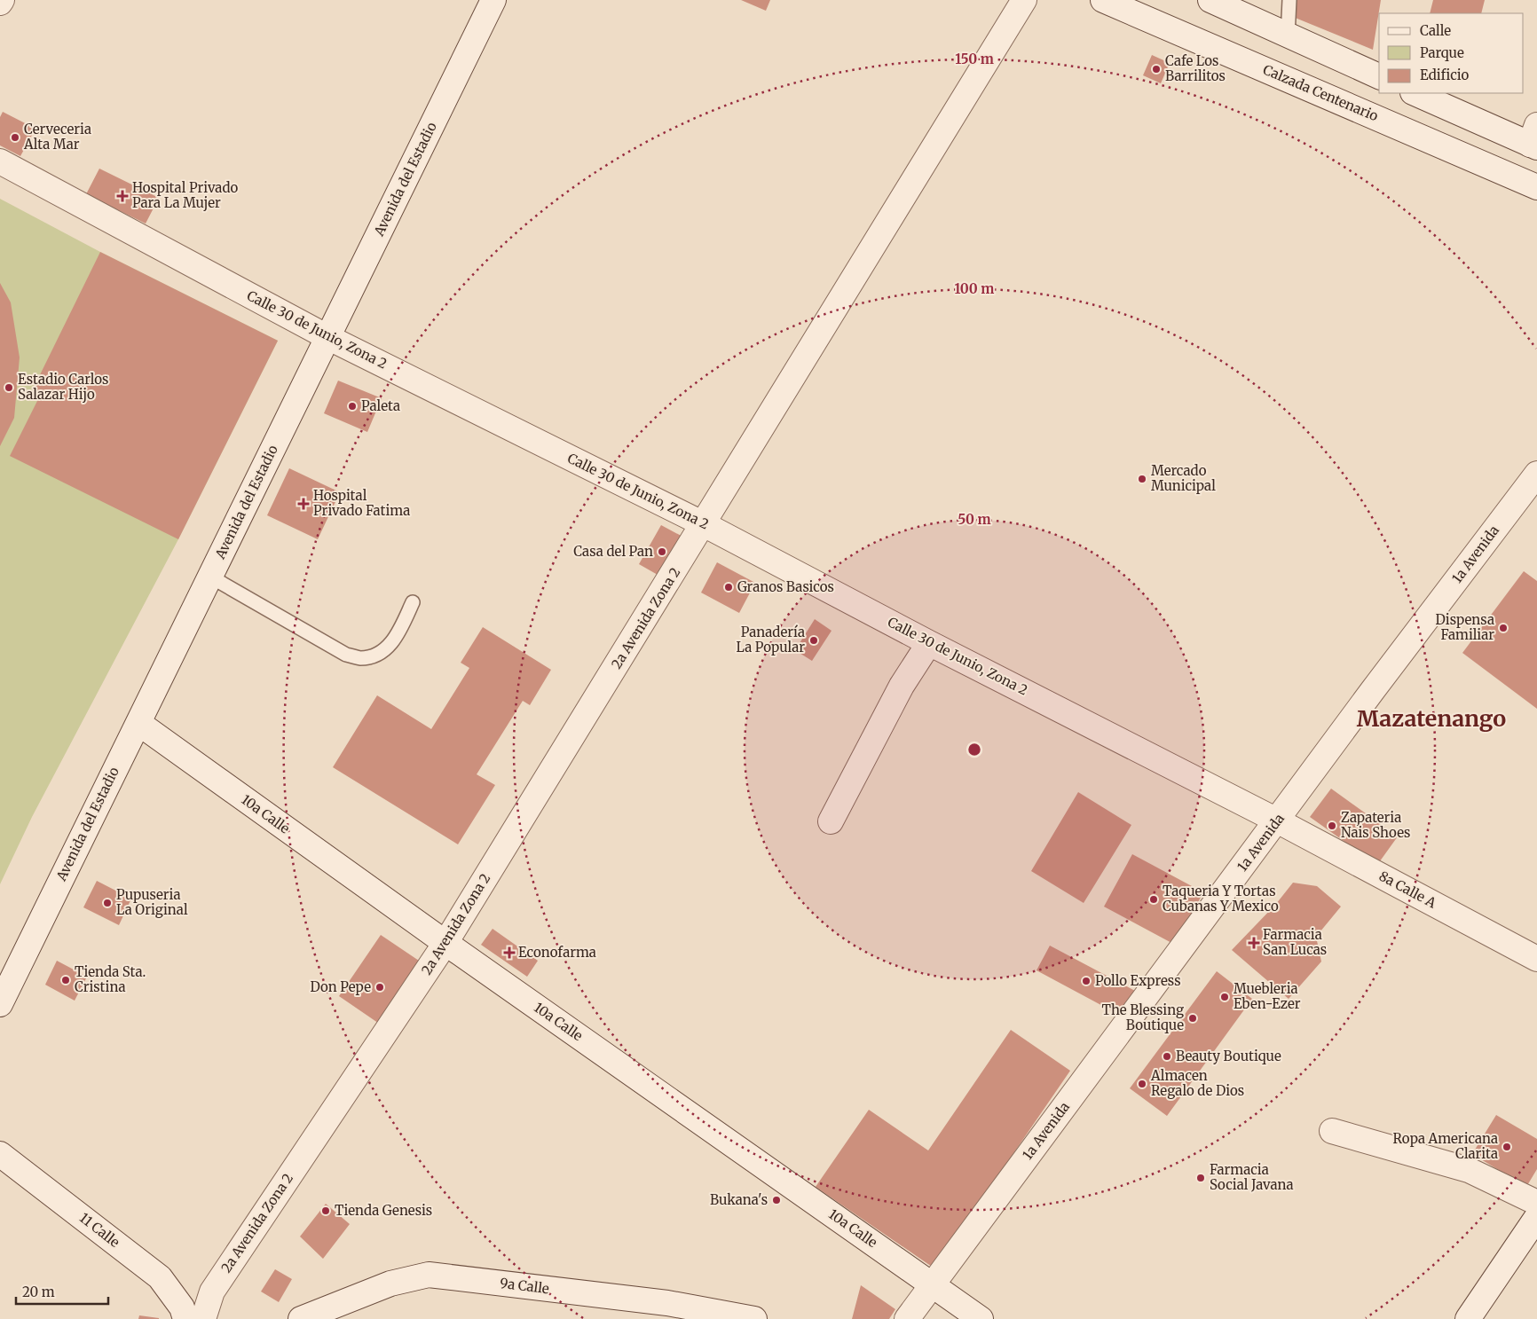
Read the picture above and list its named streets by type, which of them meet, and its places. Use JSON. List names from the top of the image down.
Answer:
{
  "streets": {
    "street": [
      "Calzada Centenario",
      "Avenida del Estadio",
      "Calle 30 de Junio, Zona 2",
      "1a Avenida",
      "2a Avenida Zona 2",
      "10a Calle",
      "8a Calle A",
      "11 Calle",
      "9a Calle"
    ]
  },
  "crossings": [
    ["Avenida del Estadio", "Calle 30 de Junio, Zona 2"],
    ["Avenida del Estadio", "10a Calle"],
    ["Calle 30 de Junio, Zona 2", "1a Avenida"],
    ["Calle 30 de Junio, Zona 2", "2a Avenida Zona 2"],
    ["Calle 30 de Junio, Zona 2", "8a Calle A"],
    ["1a Avenida", "10a Calle"],
    ["1a Avenida", "8a Calle A"],
    ["2a Avenida Zona 2", "10a Calle"]
  ],
  "districts": ["Mazatenango"],
  "places": {
    "other": [
      "Cafe Los Barrilitos",
      "Cerveceria Alta Mar",
      "Estadio Carlos Salazar Hijo",
      "Paleta",
      "Mercado Municipal",
      "Casa del Pan",
      "Granos Basicos",
      "Dispensa Familiar",
      "Panadería La Popular",
      "Zapateria Nais Shoes",
      "Taqueria Y Tortas Cubanas Y Mexico",
      "Pupuseria La Original",
      "Tienda Sta. Cristina",
      "Pollo Express",
      "Don Pepe",
      "Muebleria Eben-Ezer",
      "The Blessing Boutique",
      "Beauty Boutique",
      "Almacen Regalo de Dios",
      "Ropa Americana Clarita",
      "Farmacia Social Javana",
      "Bukana's",
      "Tienda Genesis"
    ],
    "health": [
      "Hospital Privado Para La Mujer",
      "Hospital Privado Fatima",
      "Farmacia San Lucas",
      "Econofarma"
    ]
  },
  "legend": ["Calle", "Parque", "Edificio"],
  "scale_bar": "20 m",
  "rings": ["150 m", "100 m", "50 m"]
}
